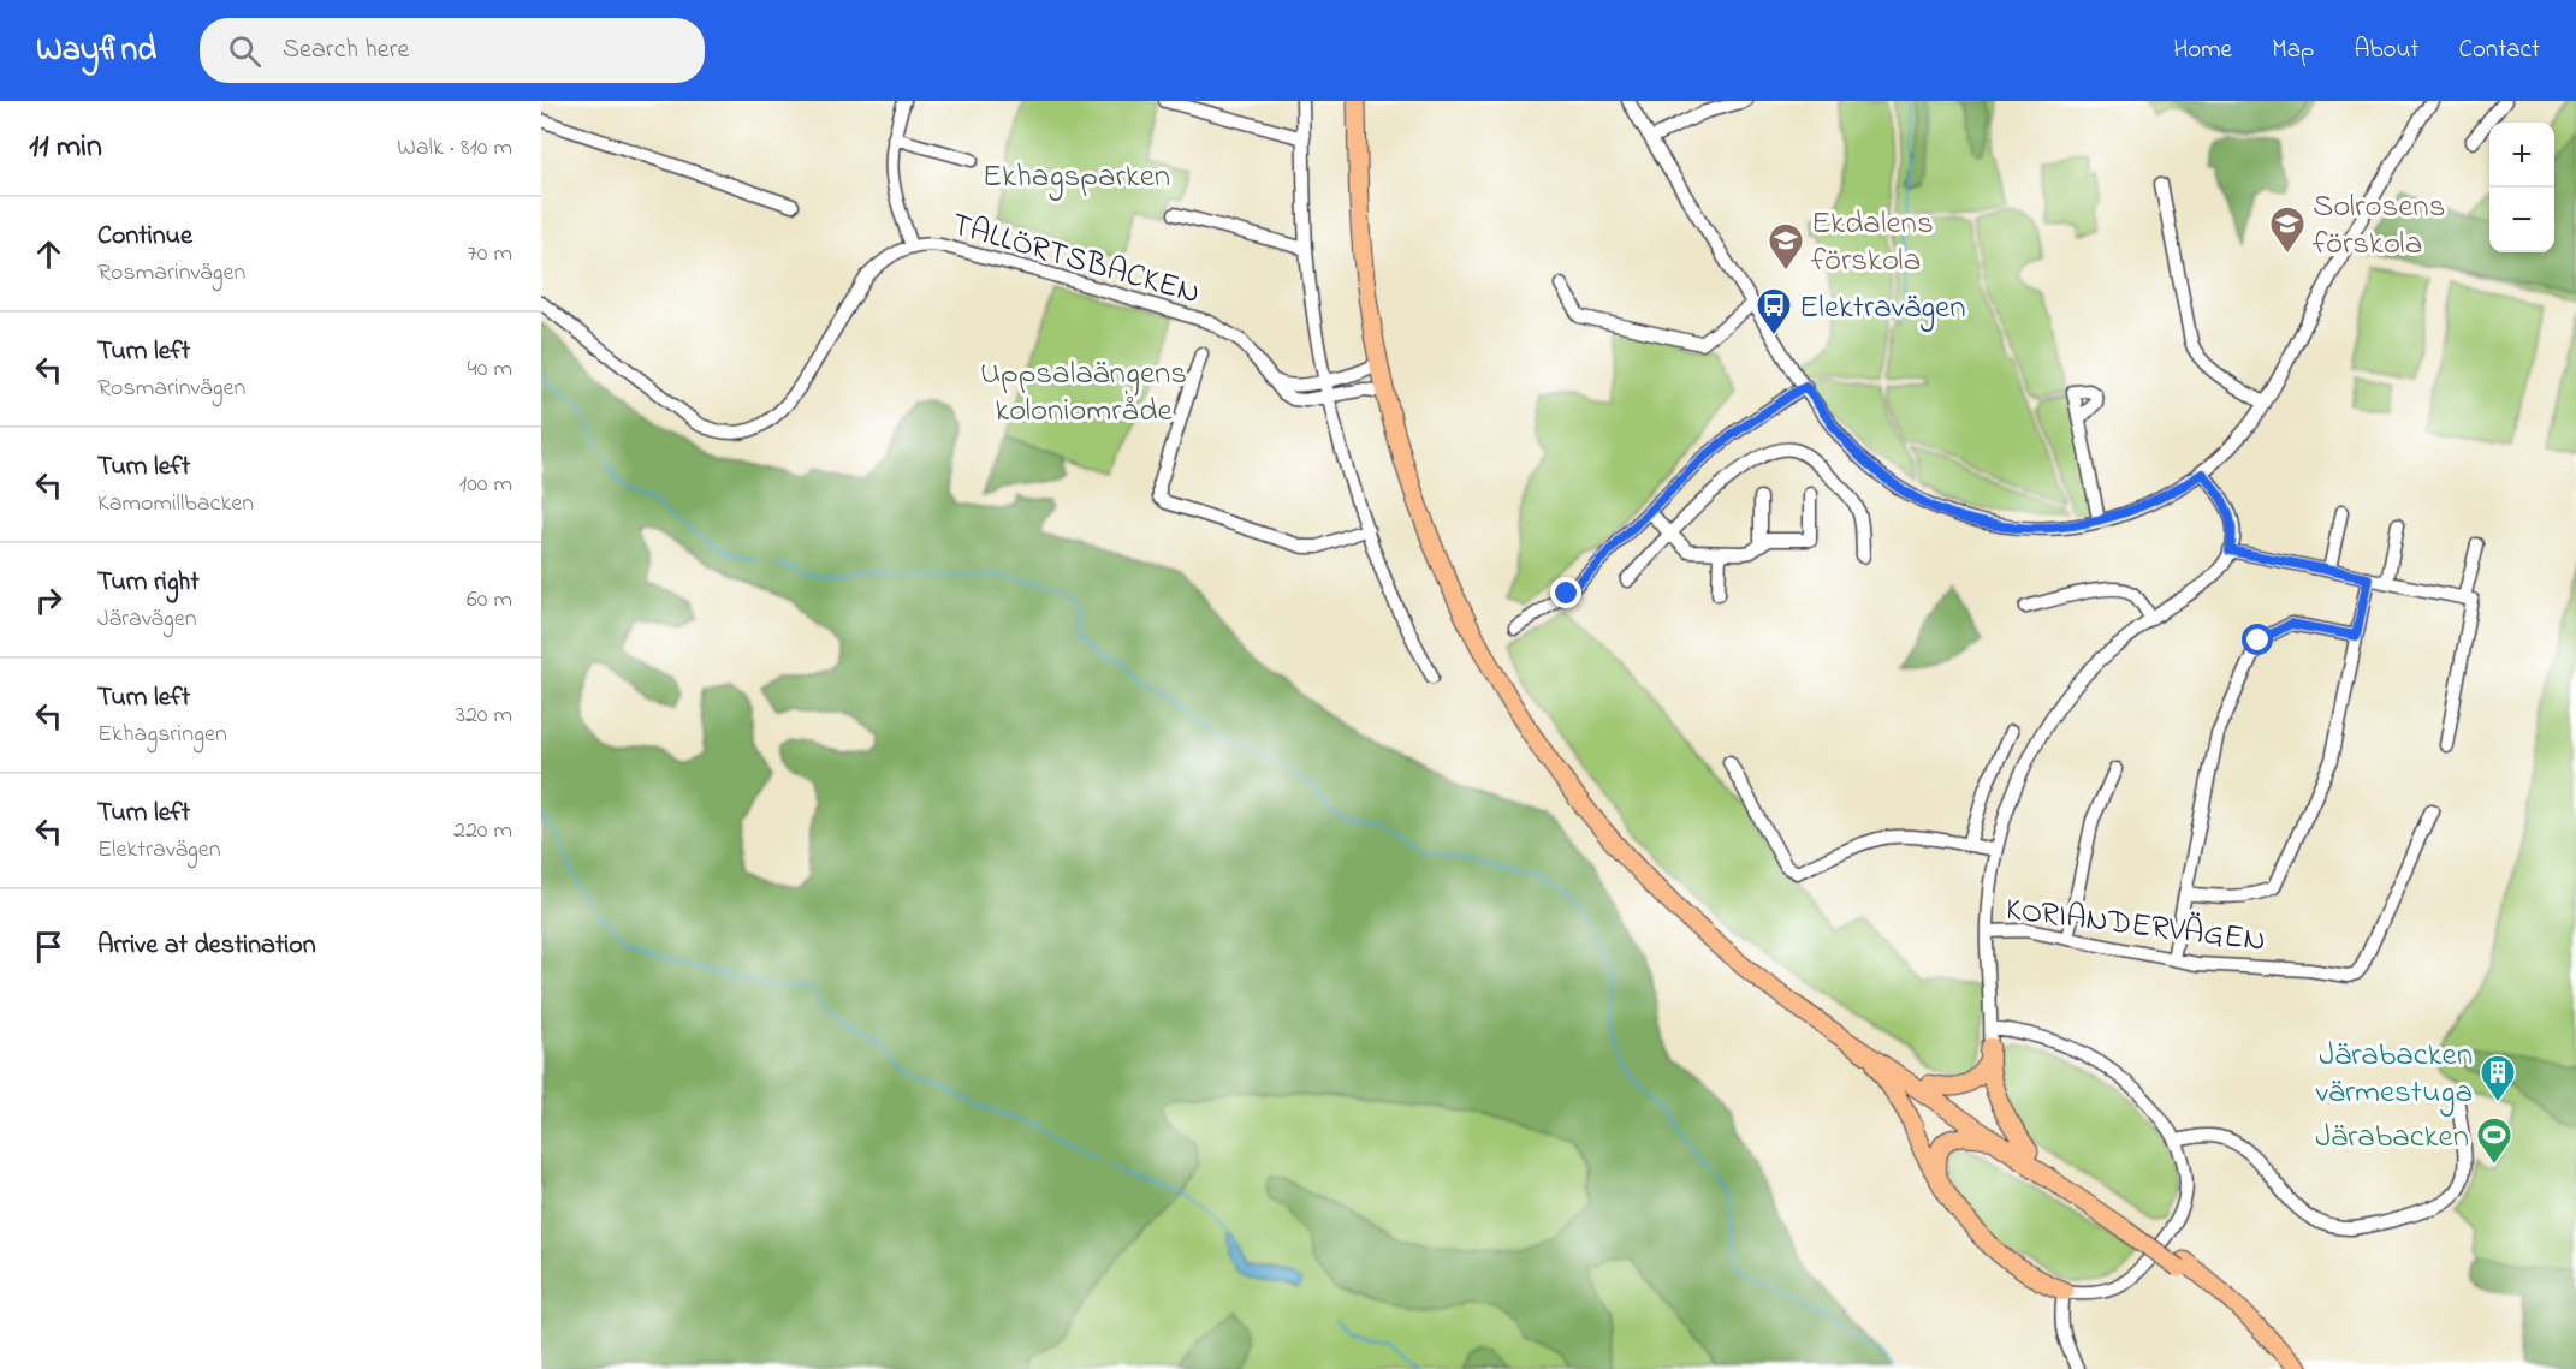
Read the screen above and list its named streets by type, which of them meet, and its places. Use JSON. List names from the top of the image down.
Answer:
{
  "streets": {
    "street": ["TALLÖRTSBACKEN", "KORIANDERVÄGEN"]
  },
  "parks": ["Ekhagsparken", "Uppsalaängens koloniområde"],
  "places": {
    "school or university": ["Solrosens förskola", "Ekdalens förskola"],
    "bus stop": ["Elektravägen"],
    "building": ["Järabacken värmestuga"],
    "sports": ["Järabacken"]
  },
  "page": {
    "header": "Wayfind",
    "search": "Search here",
    "nav": [
      "Home",
      "Map",
      "About",
      "Contact"
    ],
    "heading": ["11 min", "Walk · 810 m"],
    "map_buttons": ["+", "−"],
    "list": [
      ["Continue", "Rosmarinvägen", "70 m"],
      ["Turn left", "Rosmarinvägen", "40 m"],
      ["Turn left", "Kamomillbacken", "100 m"],
      ["Turn right", "Järavägen", "60 m"],
      ["Turn left", "Ekhagsringen", "320 m"],
      ["Turn left", "Elektravägen", "220 m"],
      "Arrive at destination"
    ]
  }
}
